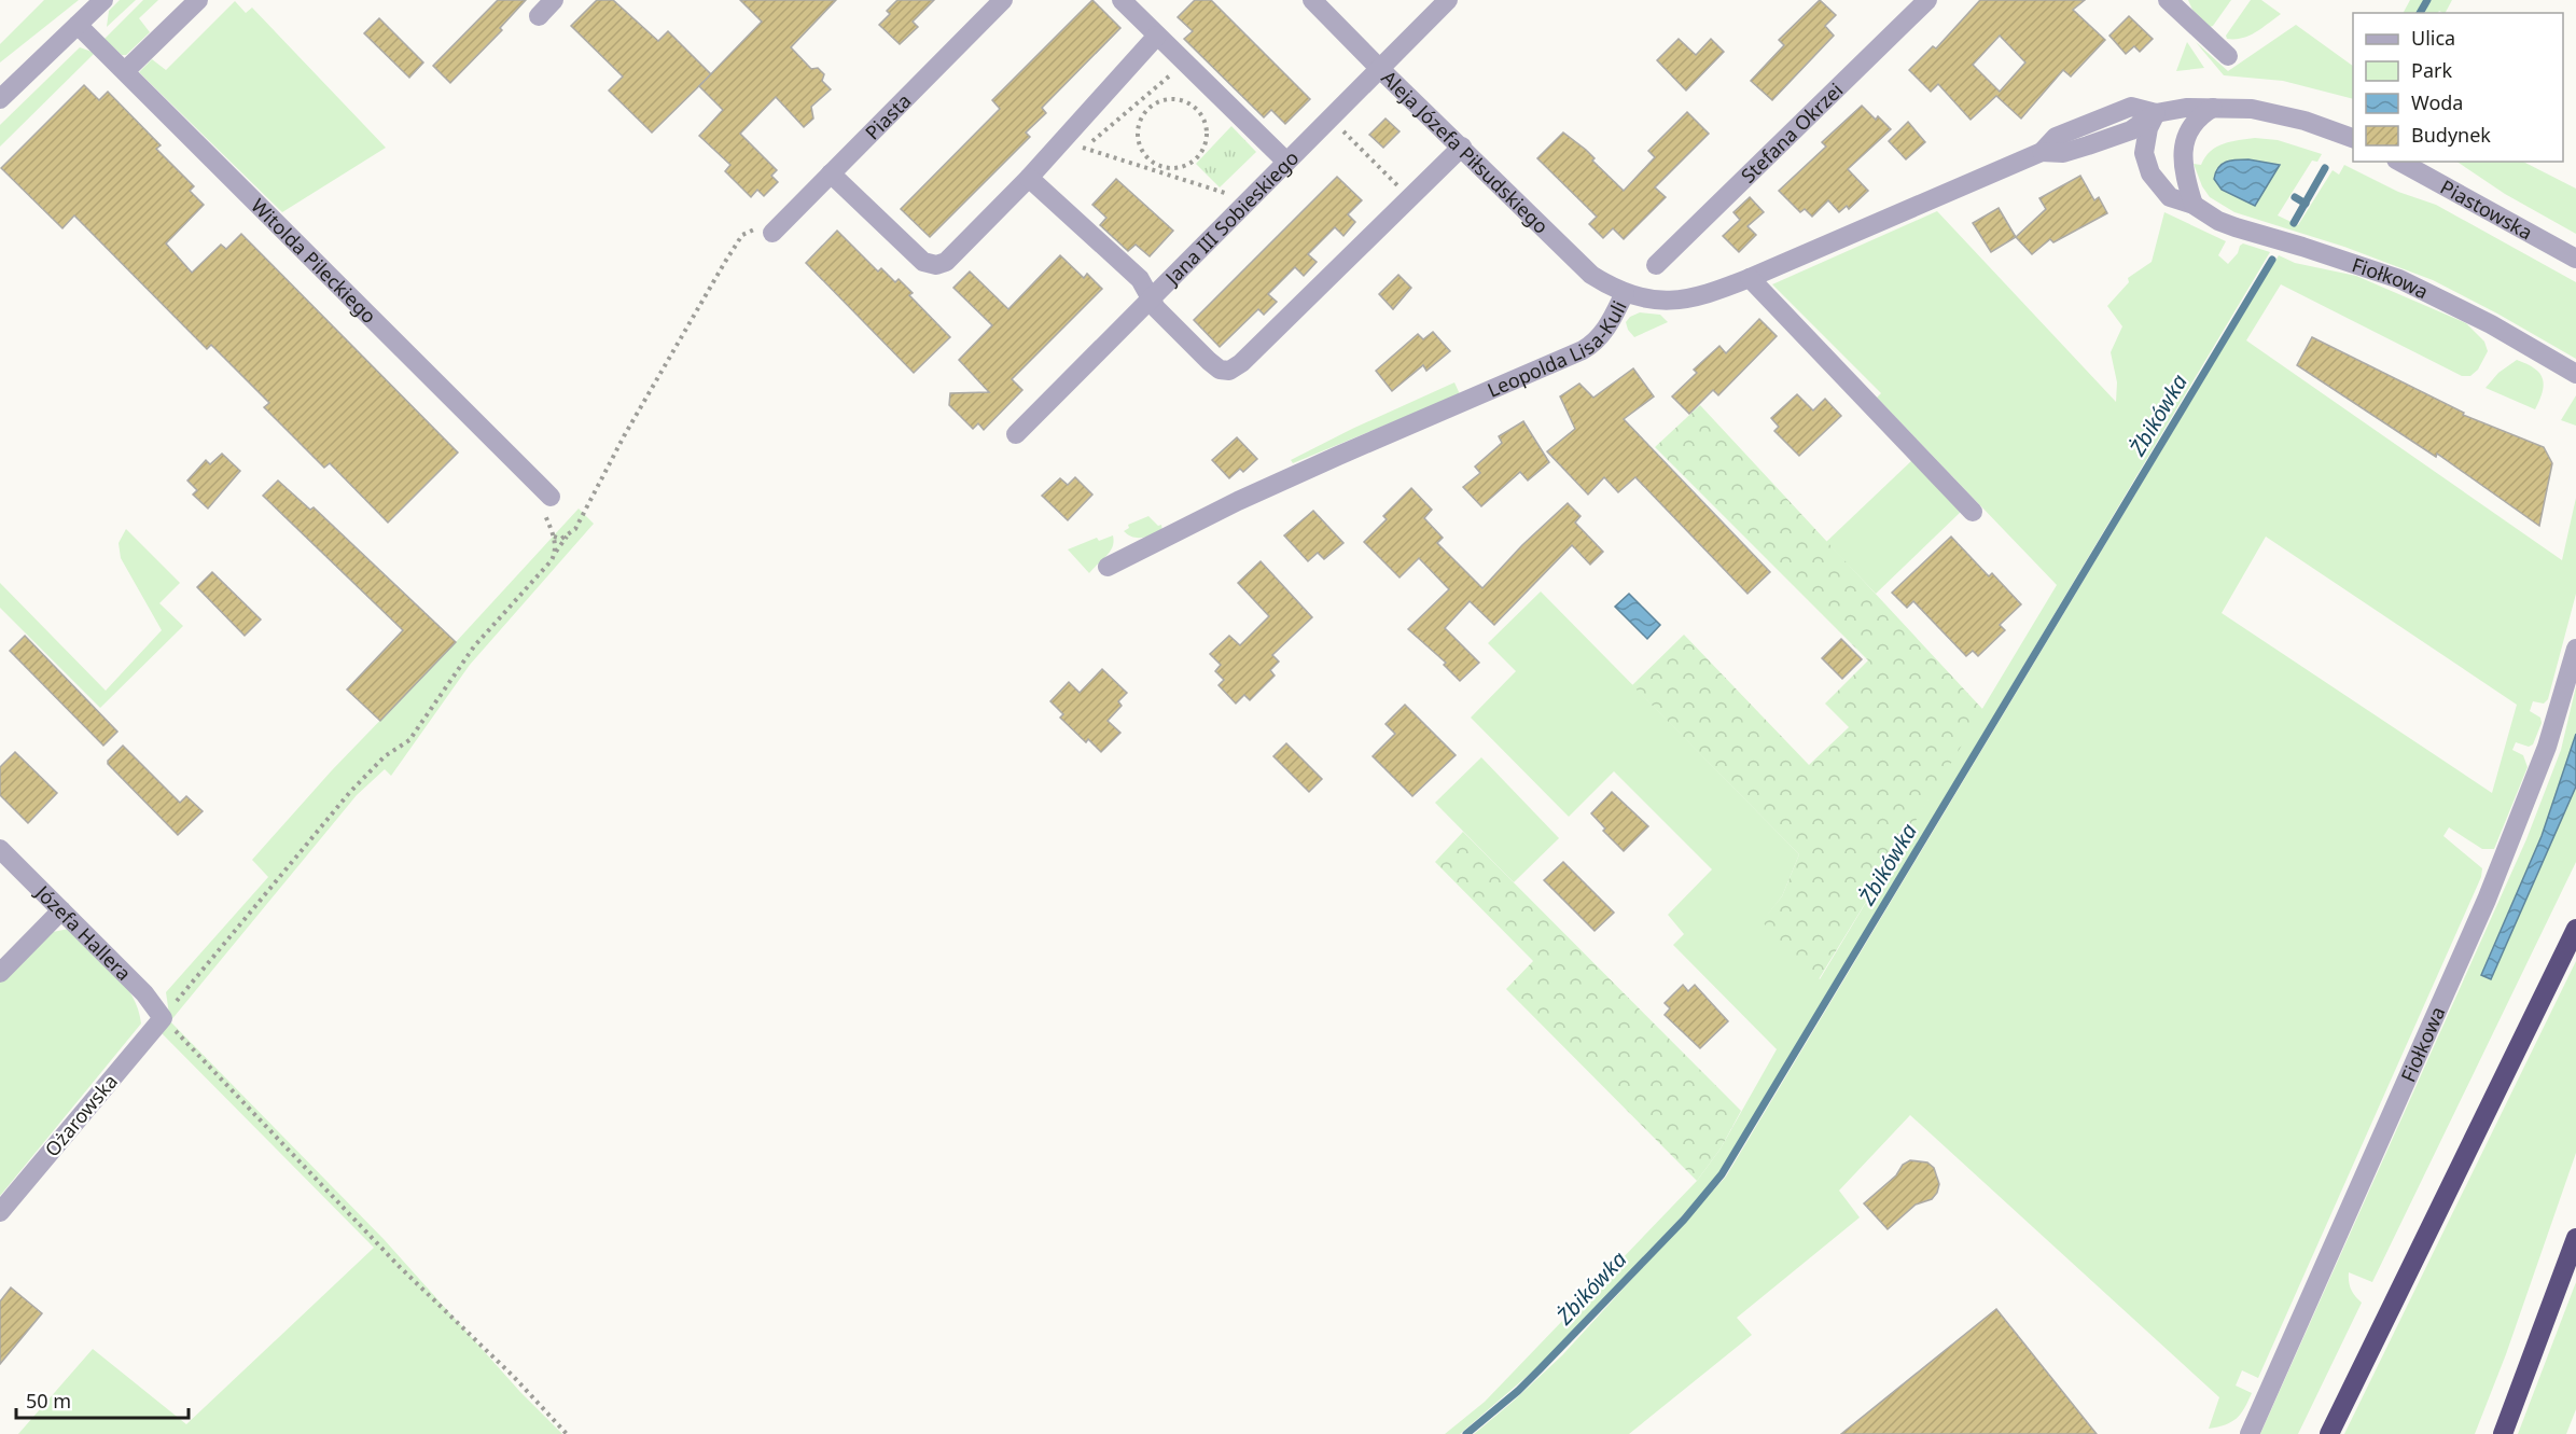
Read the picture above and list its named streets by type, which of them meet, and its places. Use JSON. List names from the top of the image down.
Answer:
{
  "streets": {
    "street": [
      "Piasta",
      "Stefana Okrzei",
      "Aleja Józefa Piłsudskiego",
      "Piastowska",
      "Jana III Sobieskiego",
      "Witolda Pileckiego",
      "Fiołkowa",
      "Leopolda Lisa-Kuli",
      "Józefa Hallera",
      "Ożarowska"
    ]
  },
  "crossings": [
    ["Aleja Józefa Piłsudskiego", "Jana III Sobieskiego"],
    ["Aleja Józefa Piłsudskiego", "Leopolda Lisa-Kuli"],
    ["Fiołkowa", "Leopolda Lisa-Kuli"],
    ["Józefa Hallera", "Ożarowska"]
  ],
  "water": ["Żbikówka"],
  "legend": [
    "Ulica",
    "Park",
    "Woda",
    "Budynek"
  ],
  "scale_bar": "50 m"
}
